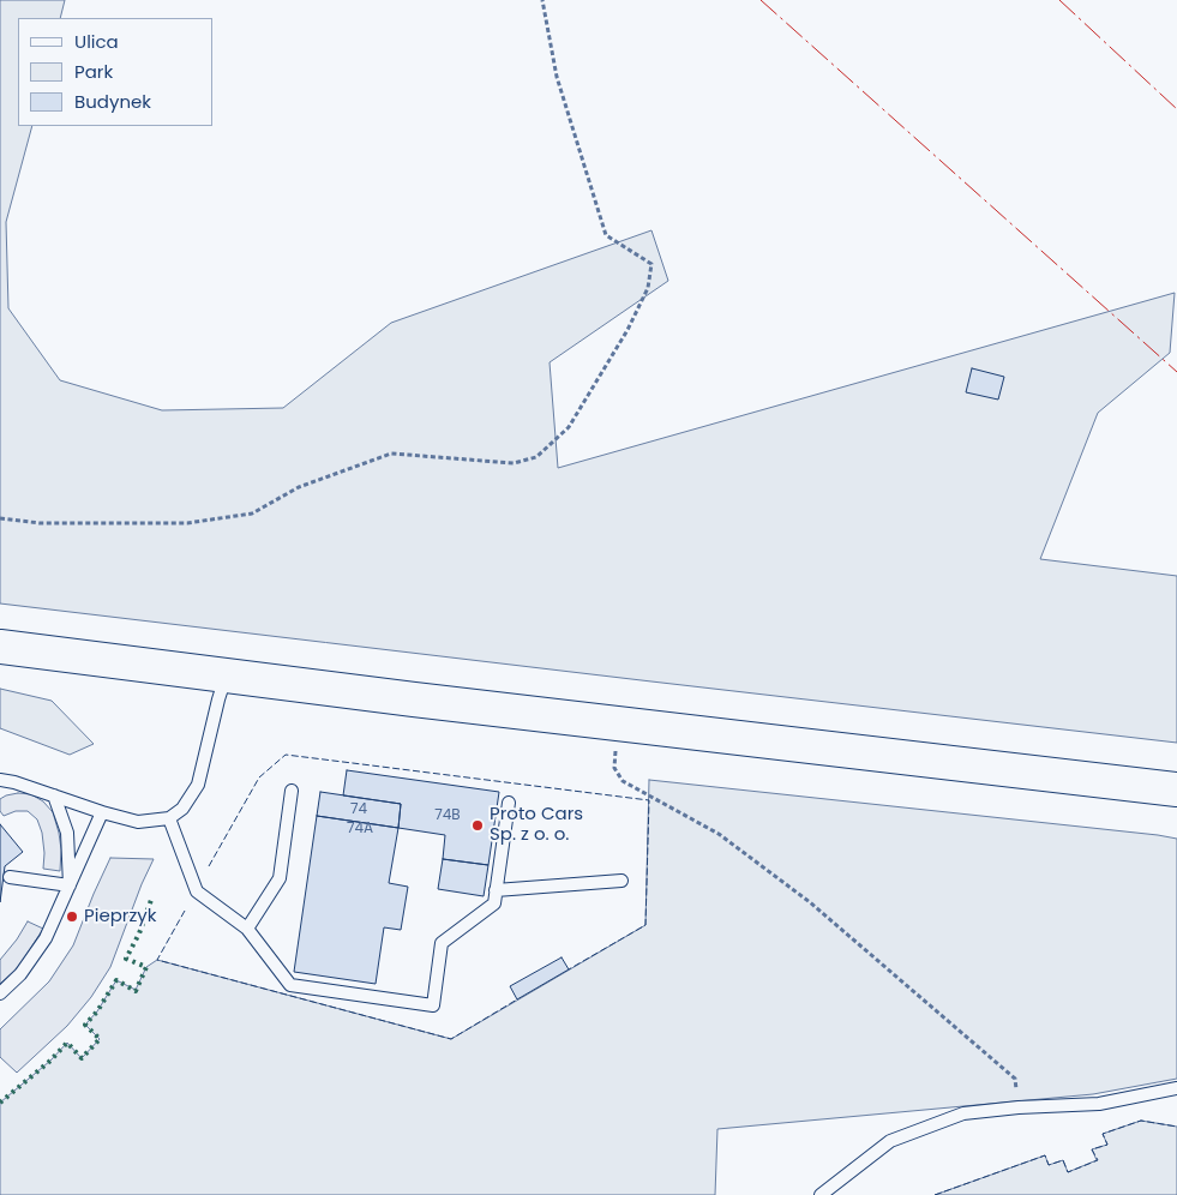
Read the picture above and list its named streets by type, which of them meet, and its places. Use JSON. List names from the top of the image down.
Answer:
{
  "places": ["Proto Cars Sp. z o. o.", "Pieprzyk"],
  "house_numbers": ["74", "74B", "74A"],
  "legend": ["Ulica", "Park", "Budynek"]
}
